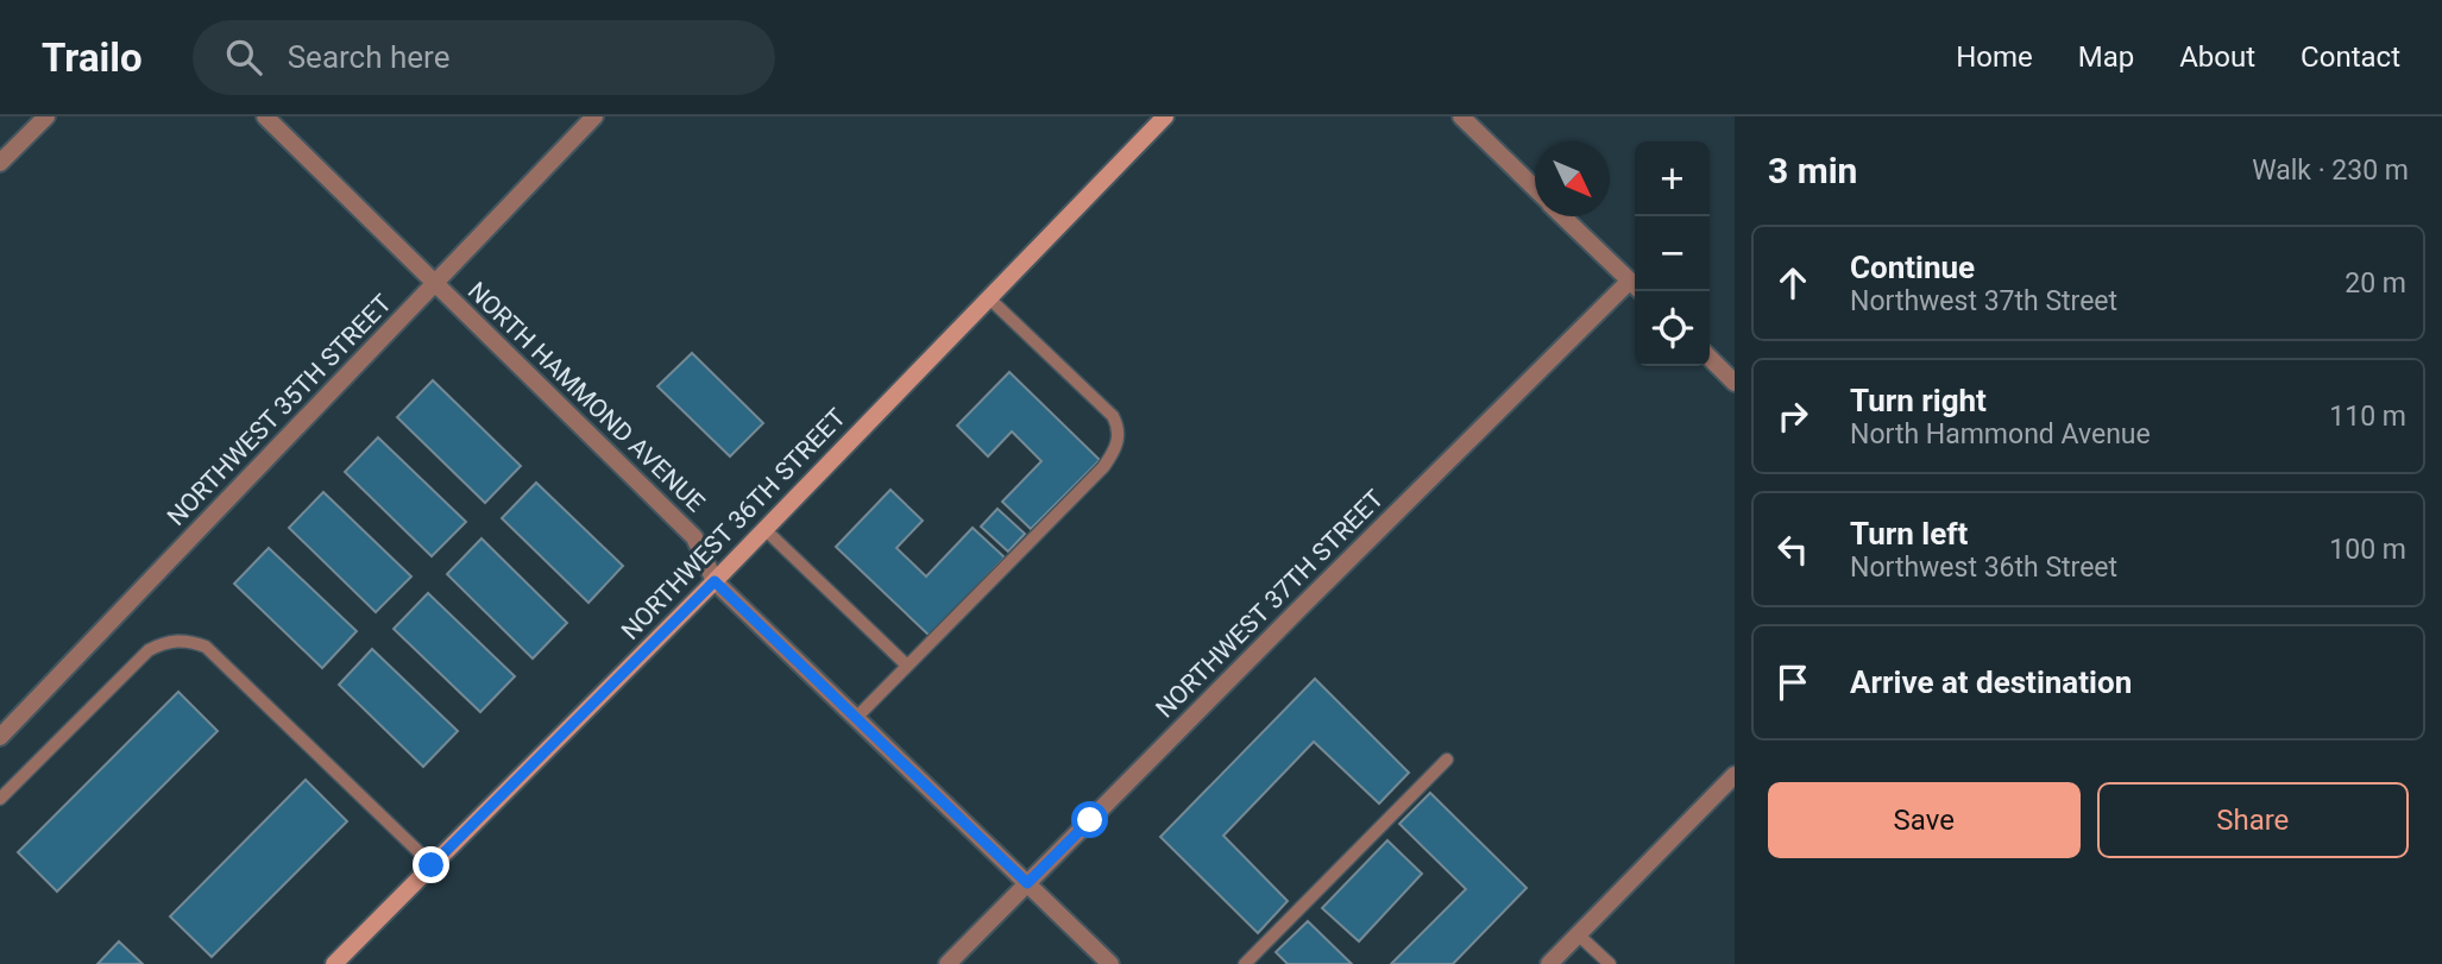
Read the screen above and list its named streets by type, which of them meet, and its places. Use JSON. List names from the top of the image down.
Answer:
{
  "streets": {
    "main road": ["NORTHWEST 36TH STREET"],
    "street": ["NORTH HAMMOND AVENUE", "NORTHWEST 35TH STREET", "NORTHWEST 37TH STREET"]
  },
  "crossings": [
    ["NORTH HAMMOND AVENUE", "NORTHWEST 35TH STREET"],
    ["NORTH HAMMOND AVENUE", "NORTHWEST 36TH STREET"],
    ["NORTH HAMMOND AVENUE", "NORTHWEST 37TH STREET"]
  ],
  "north": "bottom right",
  "page": {
    "header": "Trailo",
    "search": "Search here",
    "nav": [
      "Home",
      "Map",
      "About",
      "Contact"
    ],
    "heading": ["3 min", "Walk · 230 m"],
    "map_buttons": ["+", "−"],
    "list": [
      ["Continue", "Northwest 37th Street", "20 m"],
      ["Turn right", "North Hammond Avenue", "110 m"],
      ["Turn left", "Northwest 36th Street", "100 m"],
      "Arrive at destination"
    ],
    "buttons": ["Save", "Share"]
  }
}
